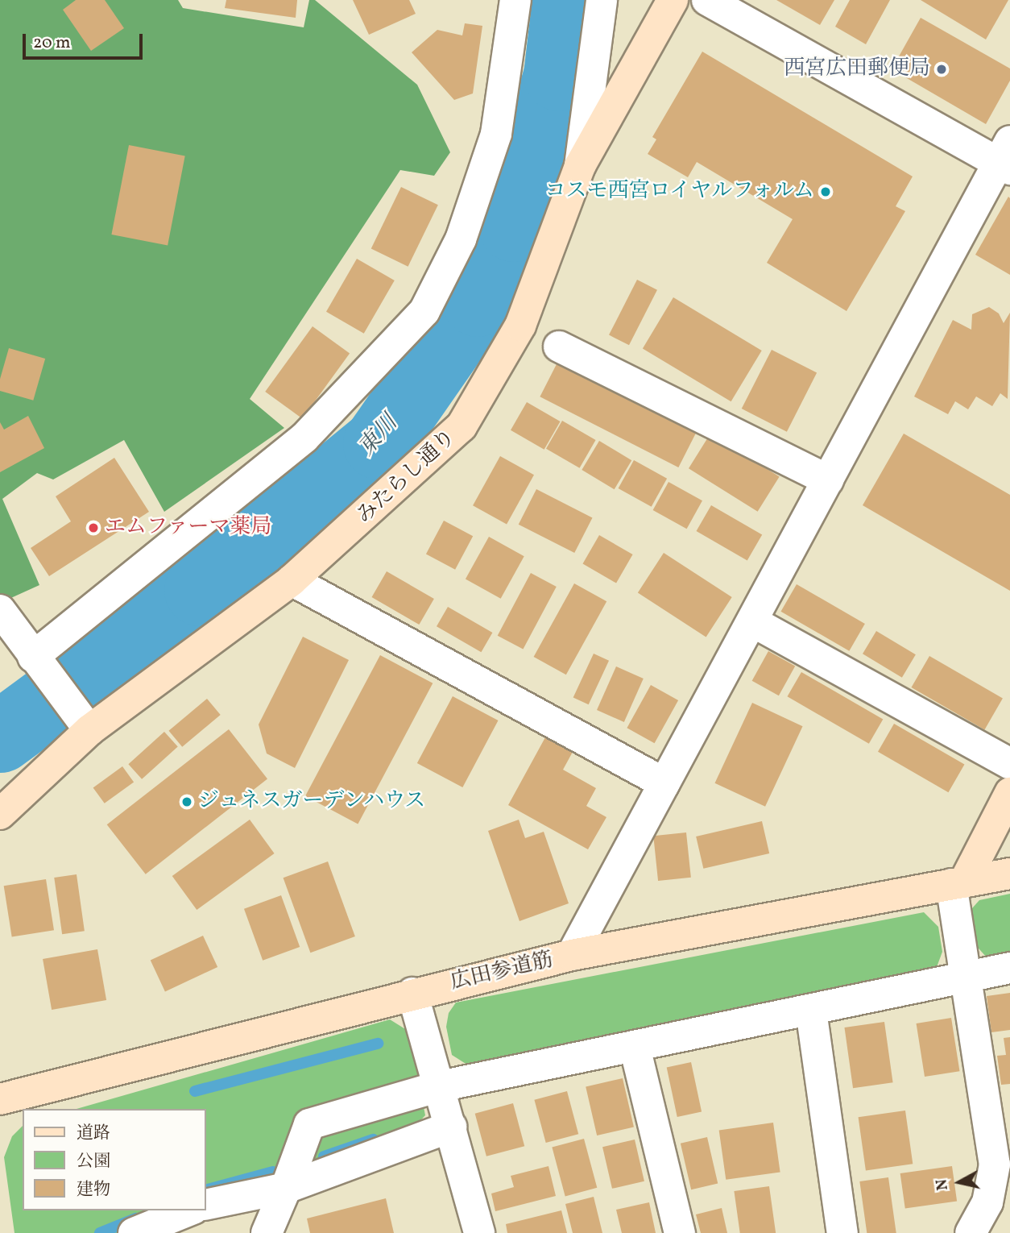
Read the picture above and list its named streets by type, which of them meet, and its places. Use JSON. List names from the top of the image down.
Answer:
{
  "streets": {
    "street": ["みたらし通り", "広田参道筋"]
  },
  "water": ["東川"],
  "places": [
    "西宮広田郵便局",
    "コスモ西宮ロイヤルフォルム",
    "エムファーマ薬局",
    "ジュネスガーデンハウス"
  ],
  "legend": ["道路", "公園", "建物"],
  "scale_bar": "20 m",
  "north": "left"
}
